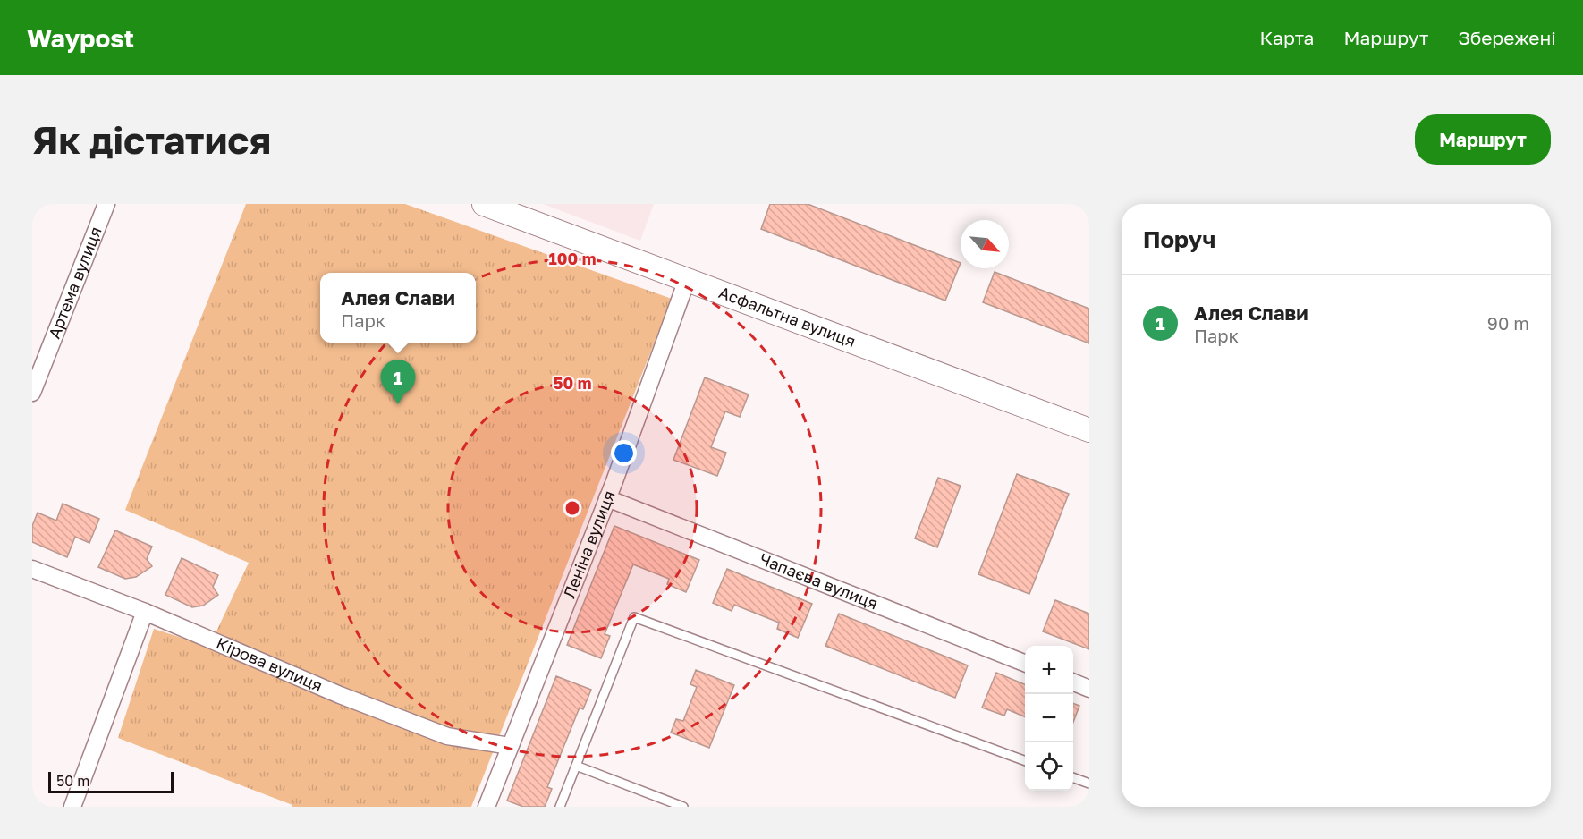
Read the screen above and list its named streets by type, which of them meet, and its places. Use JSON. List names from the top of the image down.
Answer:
{
  "streets": {
    "main road": ["Асфальтна вулиця"],
    "street": [
      "Артема вулиця",
      "Леніна вулиця",
      "Чапаєва вулиця",
      "Кірова вулиця"
    ]
  },
  "crossings": [
    ["Асфальтна вулиця", "Леніна вулиця"],
    ["Леніна вулиця", "Чапаєва вулиця"],
    ["Леніна вулиця", "Кірова вулиця"]
  ],
  "scale_bar": "50 m",
  "north": "bottom right",
  "page": {
    "header": "Waypost",
    "nav": ["Карта", "Маршрут", "Збережені"],
    "buttons": "Маршрут",
    "title": "Як дістатися",
    "heading": "Поруч",
    "popup": ["Алея Слави", "Парк"],
    "list": [
      {
        "mark": "1",
        "name": "Алея Слави",
        "note": "Парк",
        "value": "90 m"
      }
    ],
    "pins": "1",
    "map_buttons": ["+", "−"],
    "scale": "50 m"
  },
  "rings": ["100 m", "50 m"]
}
